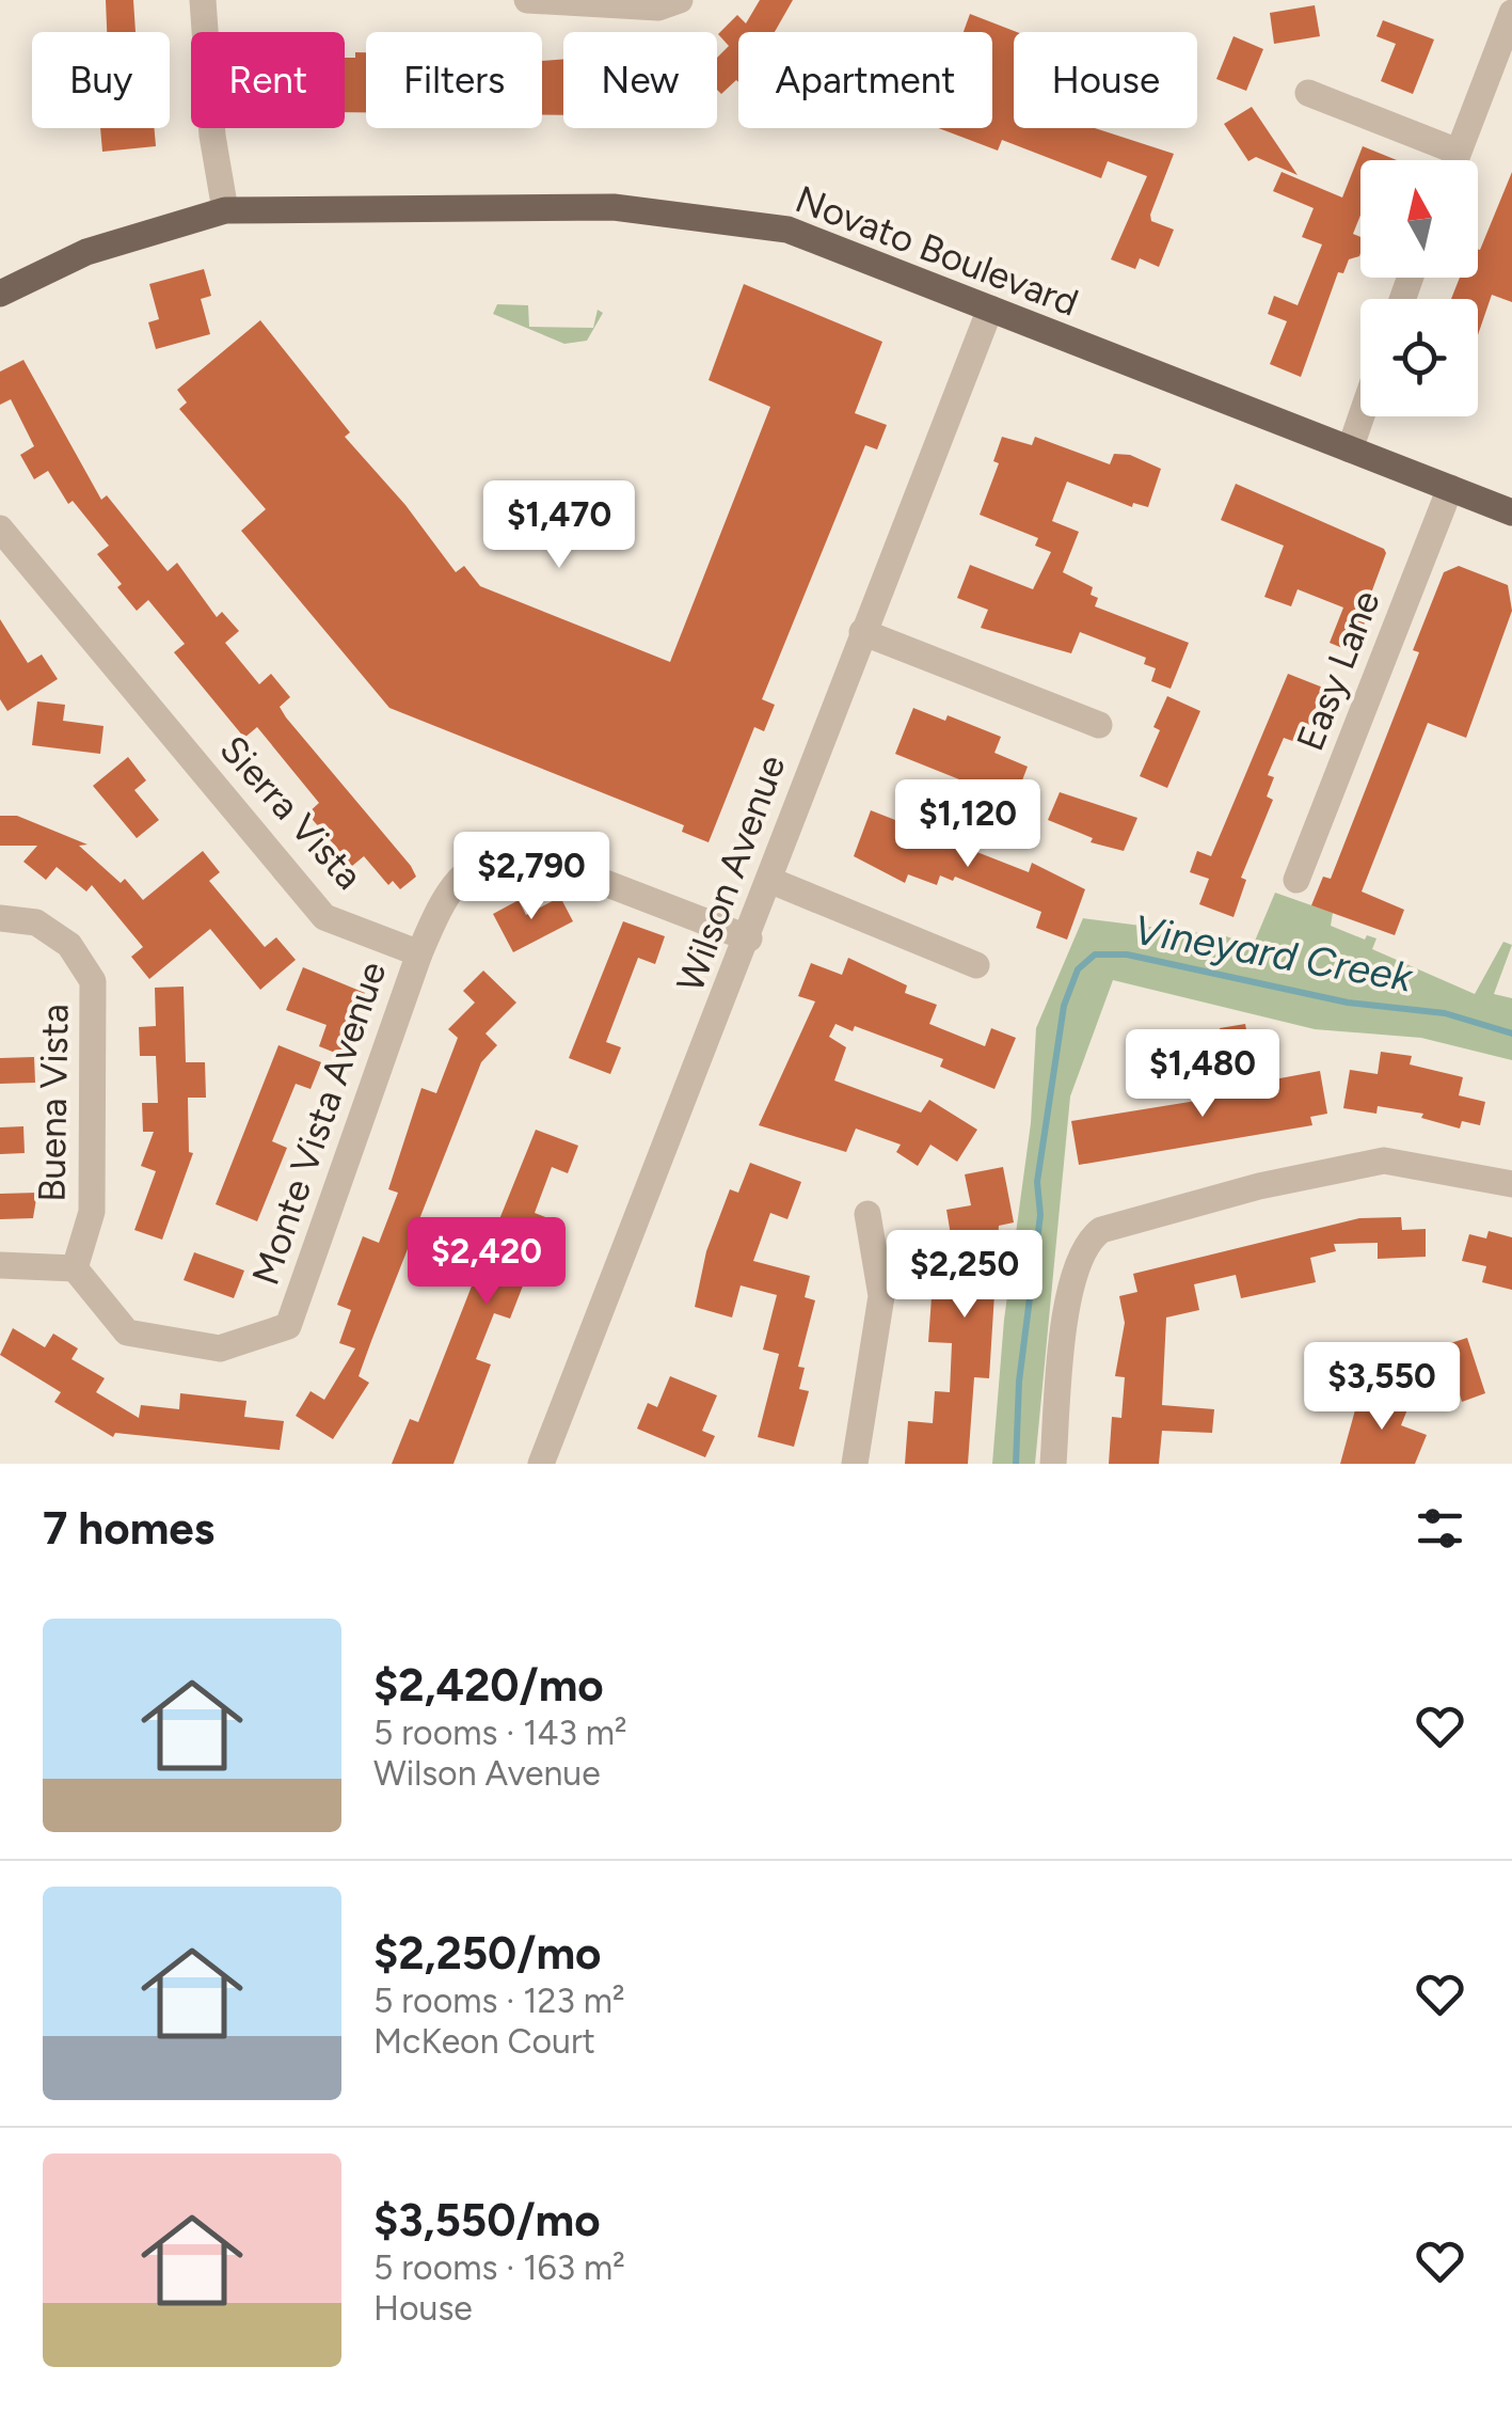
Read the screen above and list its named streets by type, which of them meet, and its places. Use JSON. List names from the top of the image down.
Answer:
{
  "streets": {
    "main road": ["Novato Boulevard"],
    "street": [
      "Easy Lane",
      "Sierra Vista",
      "Wilson Avenue",
      "Buena Vista",
      "Monte Vista Avenue"
    ]
  },
  "crossings": [
    ["Novato Boulevard", "Easy Lane"],
    ["Novato Boulevard", "Wilson Avenue"],
    ["Sierra Vista", "Monte Vista Avenue"],
    ["Buena Vista", "Monte Vista Avenue"]
  ],
  "water": ["Vineyard Creek"],
  "north": "top",
  "page": {
    "chip": [
      "Buy",
      "Rent",
      "Filters",
      "New",
      "Apartment",
      "House"
    ],
    "price": [
      "$1,470",
      "$1,120",
      "$2,790",
      "$1,480",
      "$2,420",
      "$2,250",
      "$3,550"
    ],
    "heading": "7 homes",
    "list": [
      {
        "name": "$2,420/mo",
        "note": "5 rooms · 143 m² · Wilson Avenue"
      },
      {
        "name": "$2,250/mo",
        "note": "5 rooms · 123 m² · McKeon Court"
      },
      {
        "name": "$3,550/mo",
        "note": "5 rooms · 163 m² · House"
      }
    ]
  }
}
